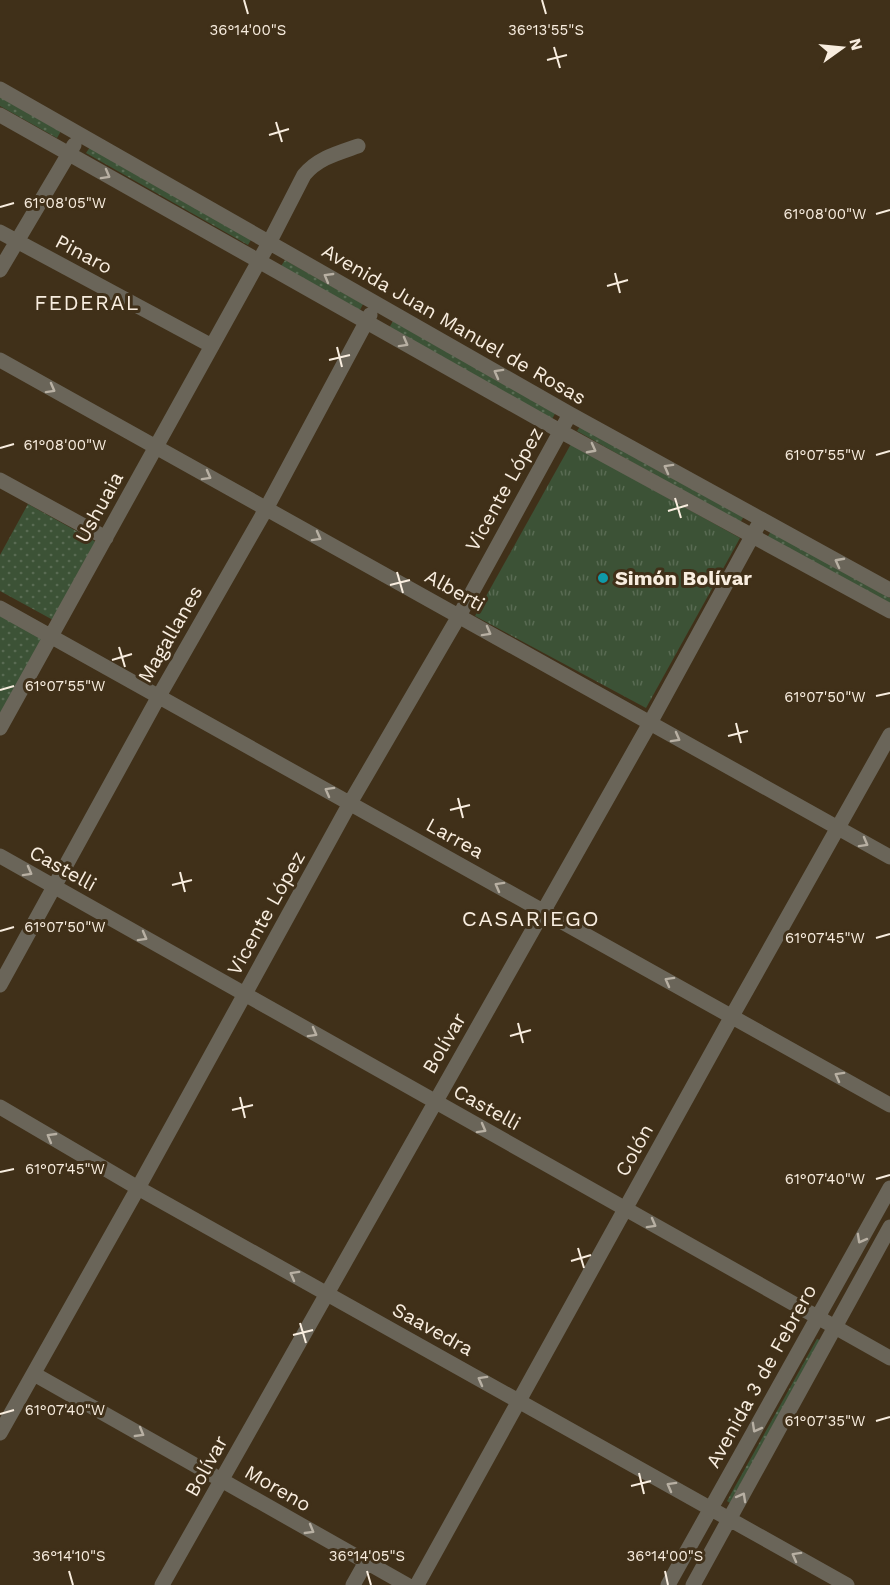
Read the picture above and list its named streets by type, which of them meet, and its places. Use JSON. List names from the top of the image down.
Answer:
{
  "streets": {
    "street": [
      "Pinaro",
      "Avenida Juan Manuel de Rosas",
      "Vicente López",
      "Ushuaia",
      "Alberti",
      "Magallanes",
      "Larrea",
      "Castelli",
      "Bolívar",
      "Colón",
      "Saavedra",
      "Avenida 3 de Febrero",
      "Moreno"
    ]
  },
  "crossings": [
    ["Pinaro", "Ushuaia"],
    ["Avenida Juan Manuel de Rosas", "Vicente López"],
    ["Avenida Juan Manuel de Rosas", "Ushuaia"],
    ["Avenida Juan Manuel de Rosas", "Magallanes"],
    ["Avenida Juan Manuel de Rosas", "Bolívar"],
    ["Vicente López", "Alberti"],
    ["Vicente López", "Larrea"],
    ["Vicente López", "Castelli"],
    ["Vicente López", "Saavedra"],
    ["Vicente López", "Moreno"],
    ["Ushuaia", "Alberti"],
    ["Ushuaia", "Larrea"],
    ["Alberti", "Magallanes"],
    ["Alberti", "Bolívar"],
    ["Alberti", "Colón"],
    ["Magallanes", "Larrea"],
    ["Magallanes", "Castelli"],
    ["Larrea", "Bolívar"],
    ["Larrea", "Colón"],
    ["Castelli", "Bolívar"],
    ["Castelli", "Colón"],
    ["Castelli", "Avenida 3 de Febrero"],
    ["Bolívar", "Saavedra"],
    ["Bolívar", "Moreno"],
    ["Colón", "Saavedra"],
    ["Saavedra", "Avenida 3 de Febrero"]
  ],
  "one_way": [
    "Alberti",
    "Larrea",
    "Castelli",
    "Saavedra",
    "Moreno"
  ],
  "districts": ["FEDERAL", "CASARIEGO"],
  "places": ["Simón Bolívar"],
  "north": "right",
  "coordinates": [
    "36°14'00\"S",
    "36°13'55\"S",
    "61°08'05\"W",
    "61°08'00\"W",
    "61°07'55\"W",
    "61°07'50\"W",
    "61°07'45\"W",
    "61°07'40\"W",
    "61°07'35\"W",
    "36°14'10\"S",
    "36°14'05\"S"
  ]
}
